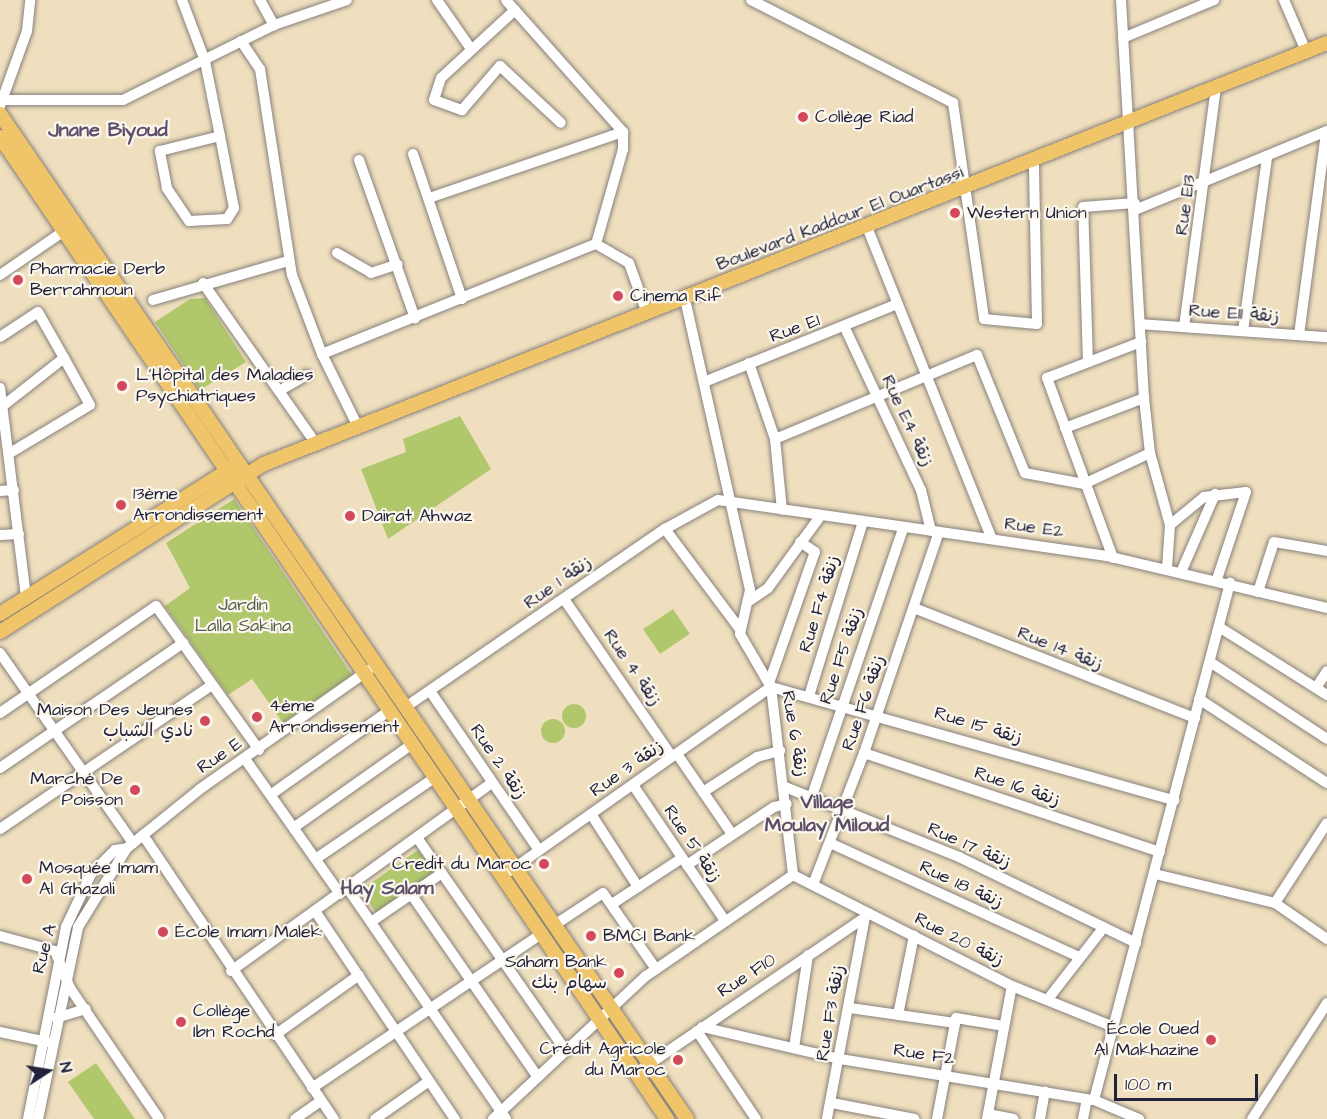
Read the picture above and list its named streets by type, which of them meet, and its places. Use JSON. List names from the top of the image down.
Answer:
{
  "streets": {
    "main road": ["Boulevard Kaddour El Ouartassi"],
    "street": [
      "Rue E13",
      "Rue E11 زنقة",
      "Rue E1",
      "Rue E4 زنقة",
      "Rue E2",
      "Rue 1 زنقة",
      "Rue F4 زنقة",
      "Rue 14 زنقة",
      "Rue F5 زنقة",
      "Rue 4 زنقة",
      "Rue F6 زنقة",
      "Rue 15 زنقة",
      "Rue 6 زنقة",
      "Rue E",
      "Rue 2 زنقة",
      "Rue 3 زنقة",
      "Rue 16 زنقة",
      "Rue 5 زنقة",
      "Rue 17 زنقة",
      "Rue 18 زنقة",
      "Rue 20 زنقة",
      "Rue A",
      "Rue F10",
      "Rue F3 زنقة",
      "Rue F2"
    ]
  },
  "crossings": [
    ["Rue E13", "Boulevard Kaddour El Ouartassi"],
    ["Rue E13", "Rue E11 زنقة"],
    ["Rue E1", "Rue E4 زنقة"],
    ["Rue E4 زنقة", "Rue E2"],
    ["Rue E4 زنقة", "Rue F6 زنقة"],
    ["Rue E2", "Rue 1 زنقة"],
    ["Rue E2", "Rue F4 زنقة"],
    ["Rue E2", "Rue F5 زنقة"],
    ["Rue E2", "Rue F6 زنقة"],
    ["Rue 1 زنقة", "Rue 4 زنقة"],
    ["Rue 1 زنقة", "Rue 6 زنقة"],
    ["Rue 1 زنقة", "Rue 2 زنقة"],
    ["Rue F4 زنقة", "Rue 15 زنقة"],
    ["Rue 14 زنقة", "Rue F6 زنقة"],
    ["Rue F5 زنقة", "Rue 15 زنقة"],
    ["Rue F5 زنقة", "Rue 17 زنقة"],
    ["Rue 4 زنقة", "Rue 3 زنقة"],
    ["Rue F6 زنقة", "Rue 15 زنقة"],
    ["Rue F6 زنقة", "Rue 16 زنقة"],
    ["Rue F6 زنقة", "Rue 17 زنقة"],
    ["Rue F6 زنقة", "Rue 18 زنقة"],
    ["Rue F6 زنقة", "Rue 20 زنقة"],
    ["Rue 15 زنقة", "Rue 6 زنقة"],
    ["Rue 15 زنقة", "Rue 3 زنقة"],
    ["Rue 6 زنقة", "Rue 3 زنقة"],
    ["Rue 6 زنقة", "Rue 17 زنقة"],
    ["Rue 6 زنقة", "Rue 20 زنقة"],
    ["Rue E", "Rue A"],
    ["Rue 2 زنقة", "Rue 3 زنقة"],
    ["Rue 3 زنقة", "Rue 5 زنقة"],
    ["Rue 20 زنقة", "Rue F10"],
    ["Rue 20 زنقة", "Rue F3 زنقة"],
    ["Rue F10", "Rue F3 زنقة"],
    ["Rue F10", "Rue F2"],
    ["Rue F3 زنقة", "Rue F2"]
  ],
  "districts": ["Jnane Biyoud", "Village Moulay Miloud", "Hay Salam"],
  "parks": ["Jardin Lalla Sakina"],
  "places": [
    "Collège Riad",
    "Western Union",
    "Pharmacie Derb Berrahmoun",
    "Cinema Rif",
    "L'Hôpital des Maladies Psychiatriques",
    "13ème Arrondissement",
    "Dairat Ahwaz",
    "4ème Arrondissement",
    "Maison Des Jeunes نادي الشباب",
    "Marché De Poisson",
    "Credit du Maroc",
    "Mosquée Imam Al Ghazali",
    "École Imam Malek",
    "BMCI Bank",
    "Saham Bank سهام بنك",
    "Collège Ibn Rochd",
    "École Oued Al Makhazine",
    "Crédit Agricole du Maroc"
  ],
  "scale_bar": "100 m",
  "north": "right"
}
